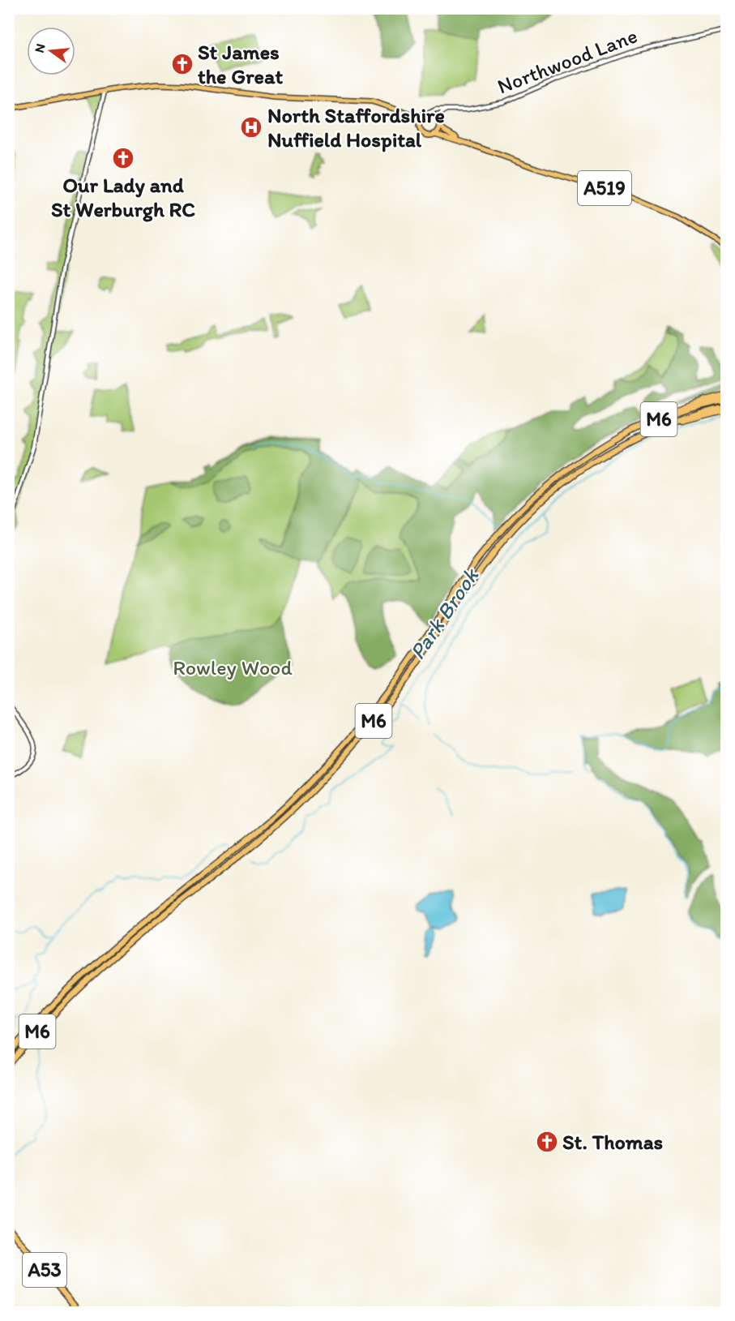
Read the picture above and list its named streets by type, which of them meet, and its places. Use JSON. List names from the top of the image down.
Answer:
{
  "streets": {
    "highway": ["M6", "A53"],
    "main road": ["A519"],
    "street": ["Northwood Lane"]
  },
  "crossings": [
    ["Northwood Lane", "A519"]
  ],
  "water": ["Park Brook"],
  "parks": ["Rowley Wood"],
  "places": {
    "church": ["St James the Great", "Our Lady and St Werburgh RC", "St. Thomas"],
    "hospital": ["North Staffordshire Nuffield Hospital"]
  },
  "north": "left"
}
